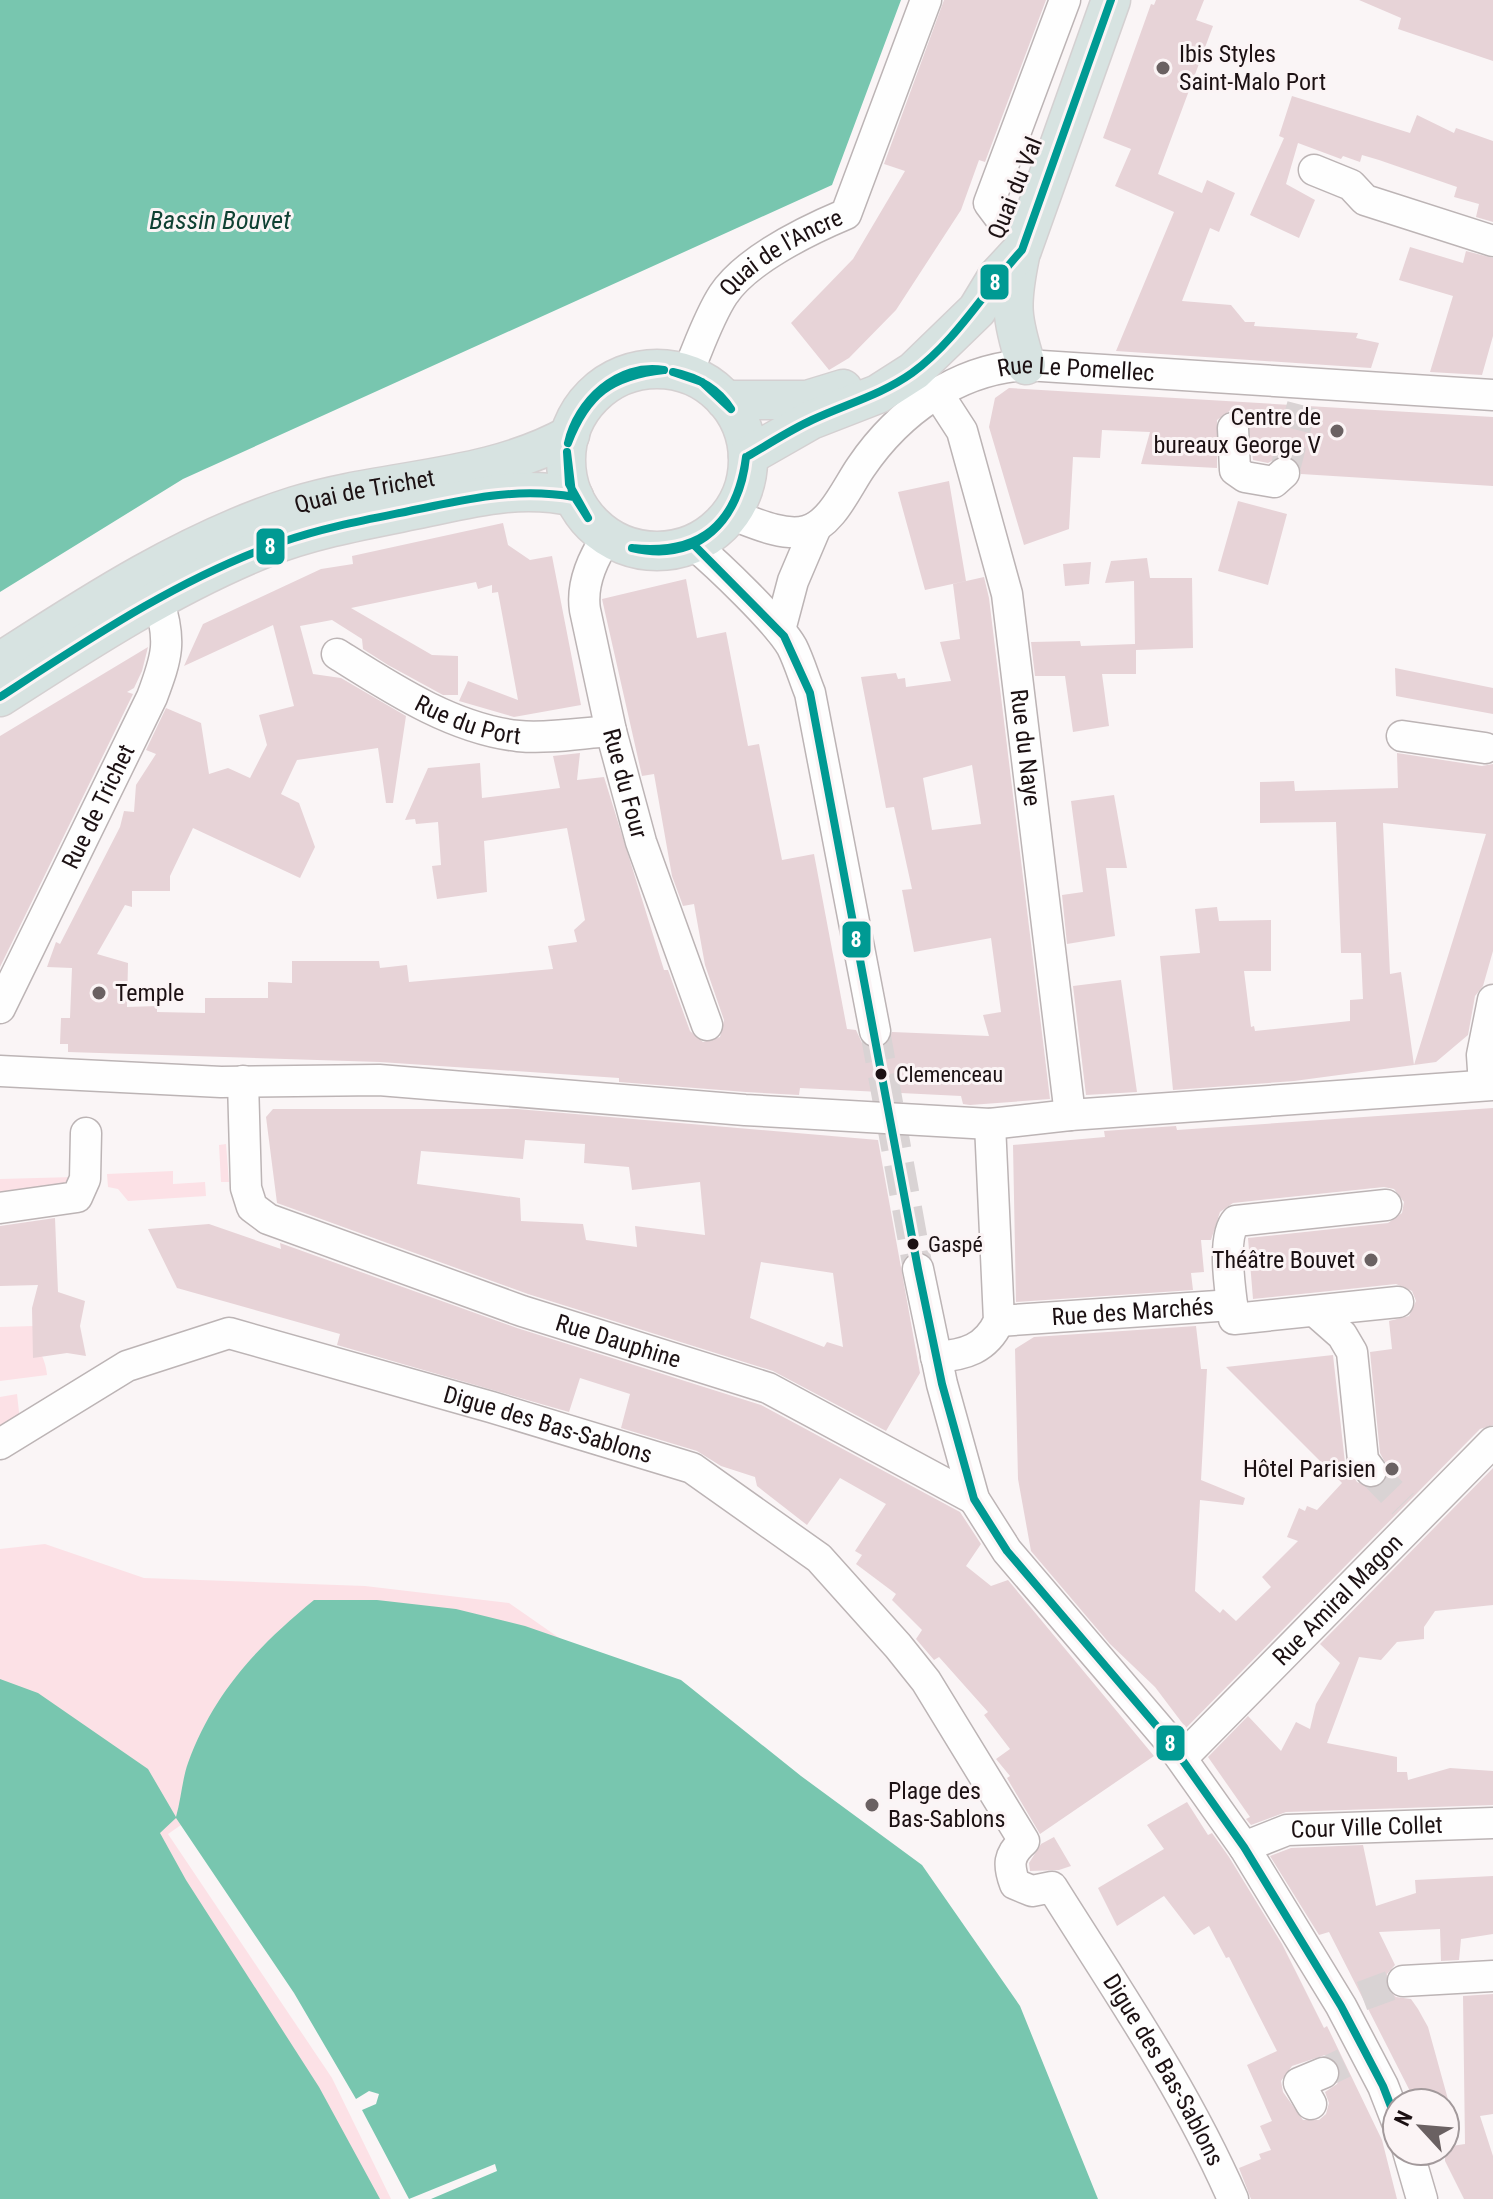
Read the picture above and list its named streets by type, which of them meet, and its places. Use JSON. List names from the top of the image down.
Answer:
{
  "streets": {
    "main road": ["Quai du Val", "Quai de Trichet"],
    "street": [
      "Quai de l'Ancre",
      "Rue Le Pomellec",
      "Rue du Port",
      "Rue du Naye",
      "Rue du Four",
      "Rue de Trichet",
      "Rue des Marchés",
      "Rue Dauphine",
      "Digue des Bas-Sablons",
      "Rue Amiral Magon",
      "Cour Ville Collet"
    ]
  },
  "crossings": [
    ["Quai du Val", "Quai de l'Ancre"],
    ["Quai du Val", "Quai de Trichet"],
    ["Quai du Val", "Rue du Four"],
    ["Quai de l'Ancre", "Quai de Trichet"],
    ["Quai de l'Ancre", "Rue du Four"],
    ["Rue Le Pomellec", "Rue du Naye"],
    ["Quai de Trichet", "Rue du Four"],
    ["Quai de Trichet", "Rue de Trichet"],
    ["Rue du Port", "Rue du Four"]
  ],
  "water": ["Bassin Bouvet"],
  "places": [
    "Ibis Styles Saint-Malo Port",
    "Centre de bureaux George V",
    "Temple",
    "Clemenceau",
    "Gaspé",
    "Théâtre Bouvet",
    "Hôtel Parisien",
    "Plage des Bas-Sablons"
  ],
  "lines": ["transit line 8"],
  "north": "top left"
}
